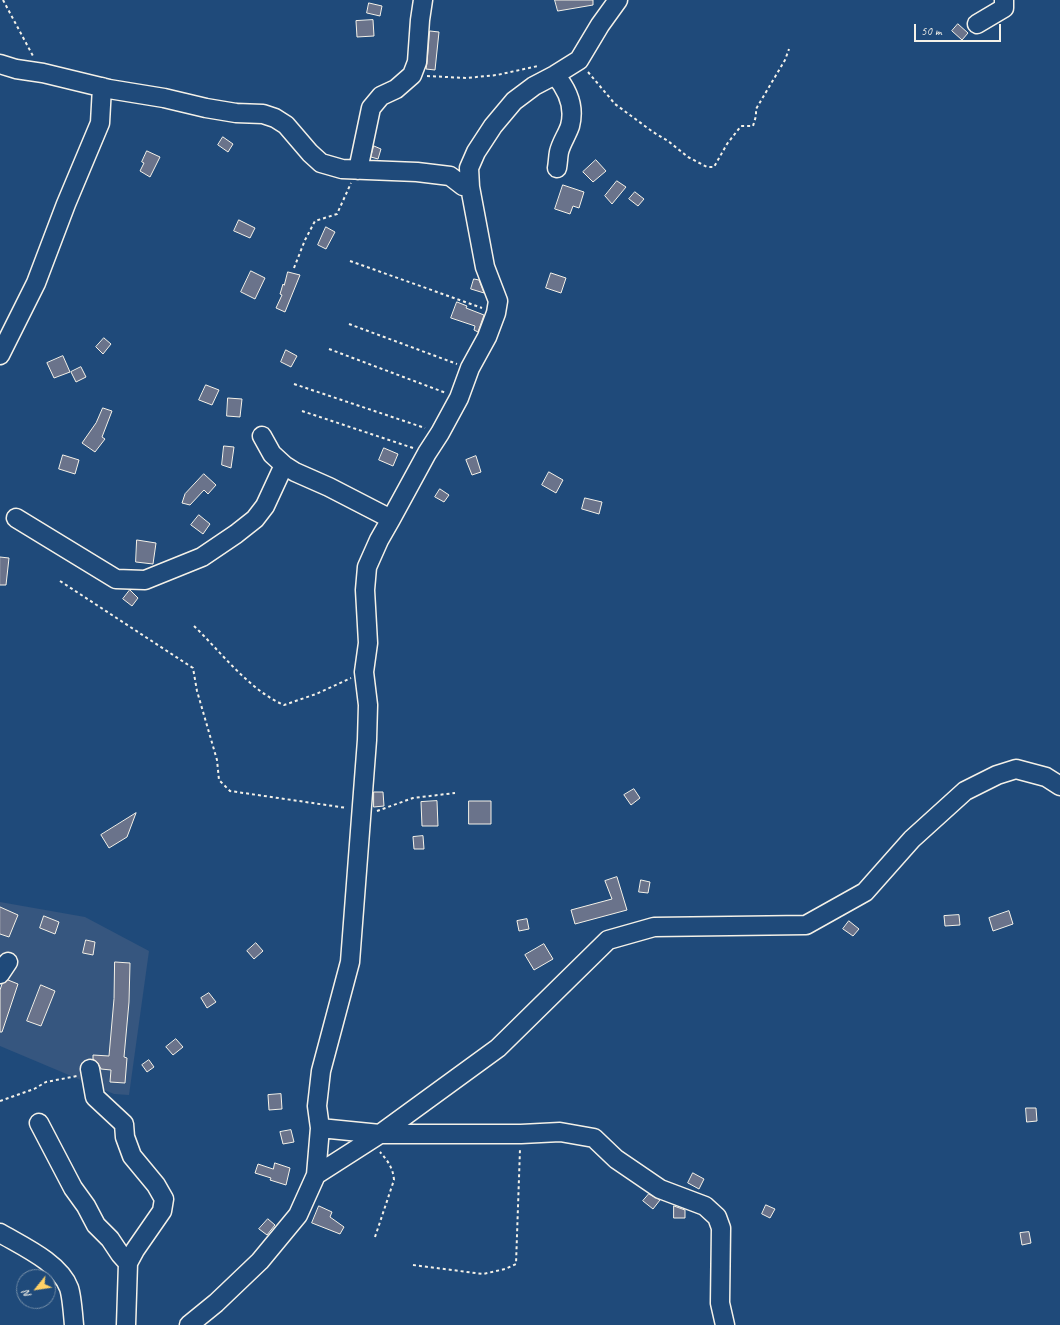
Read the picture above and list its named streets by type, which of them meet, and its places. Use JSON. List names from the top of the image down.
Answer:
{
  "scale_bar": "50 m",
  "north": "bottom left"
}
